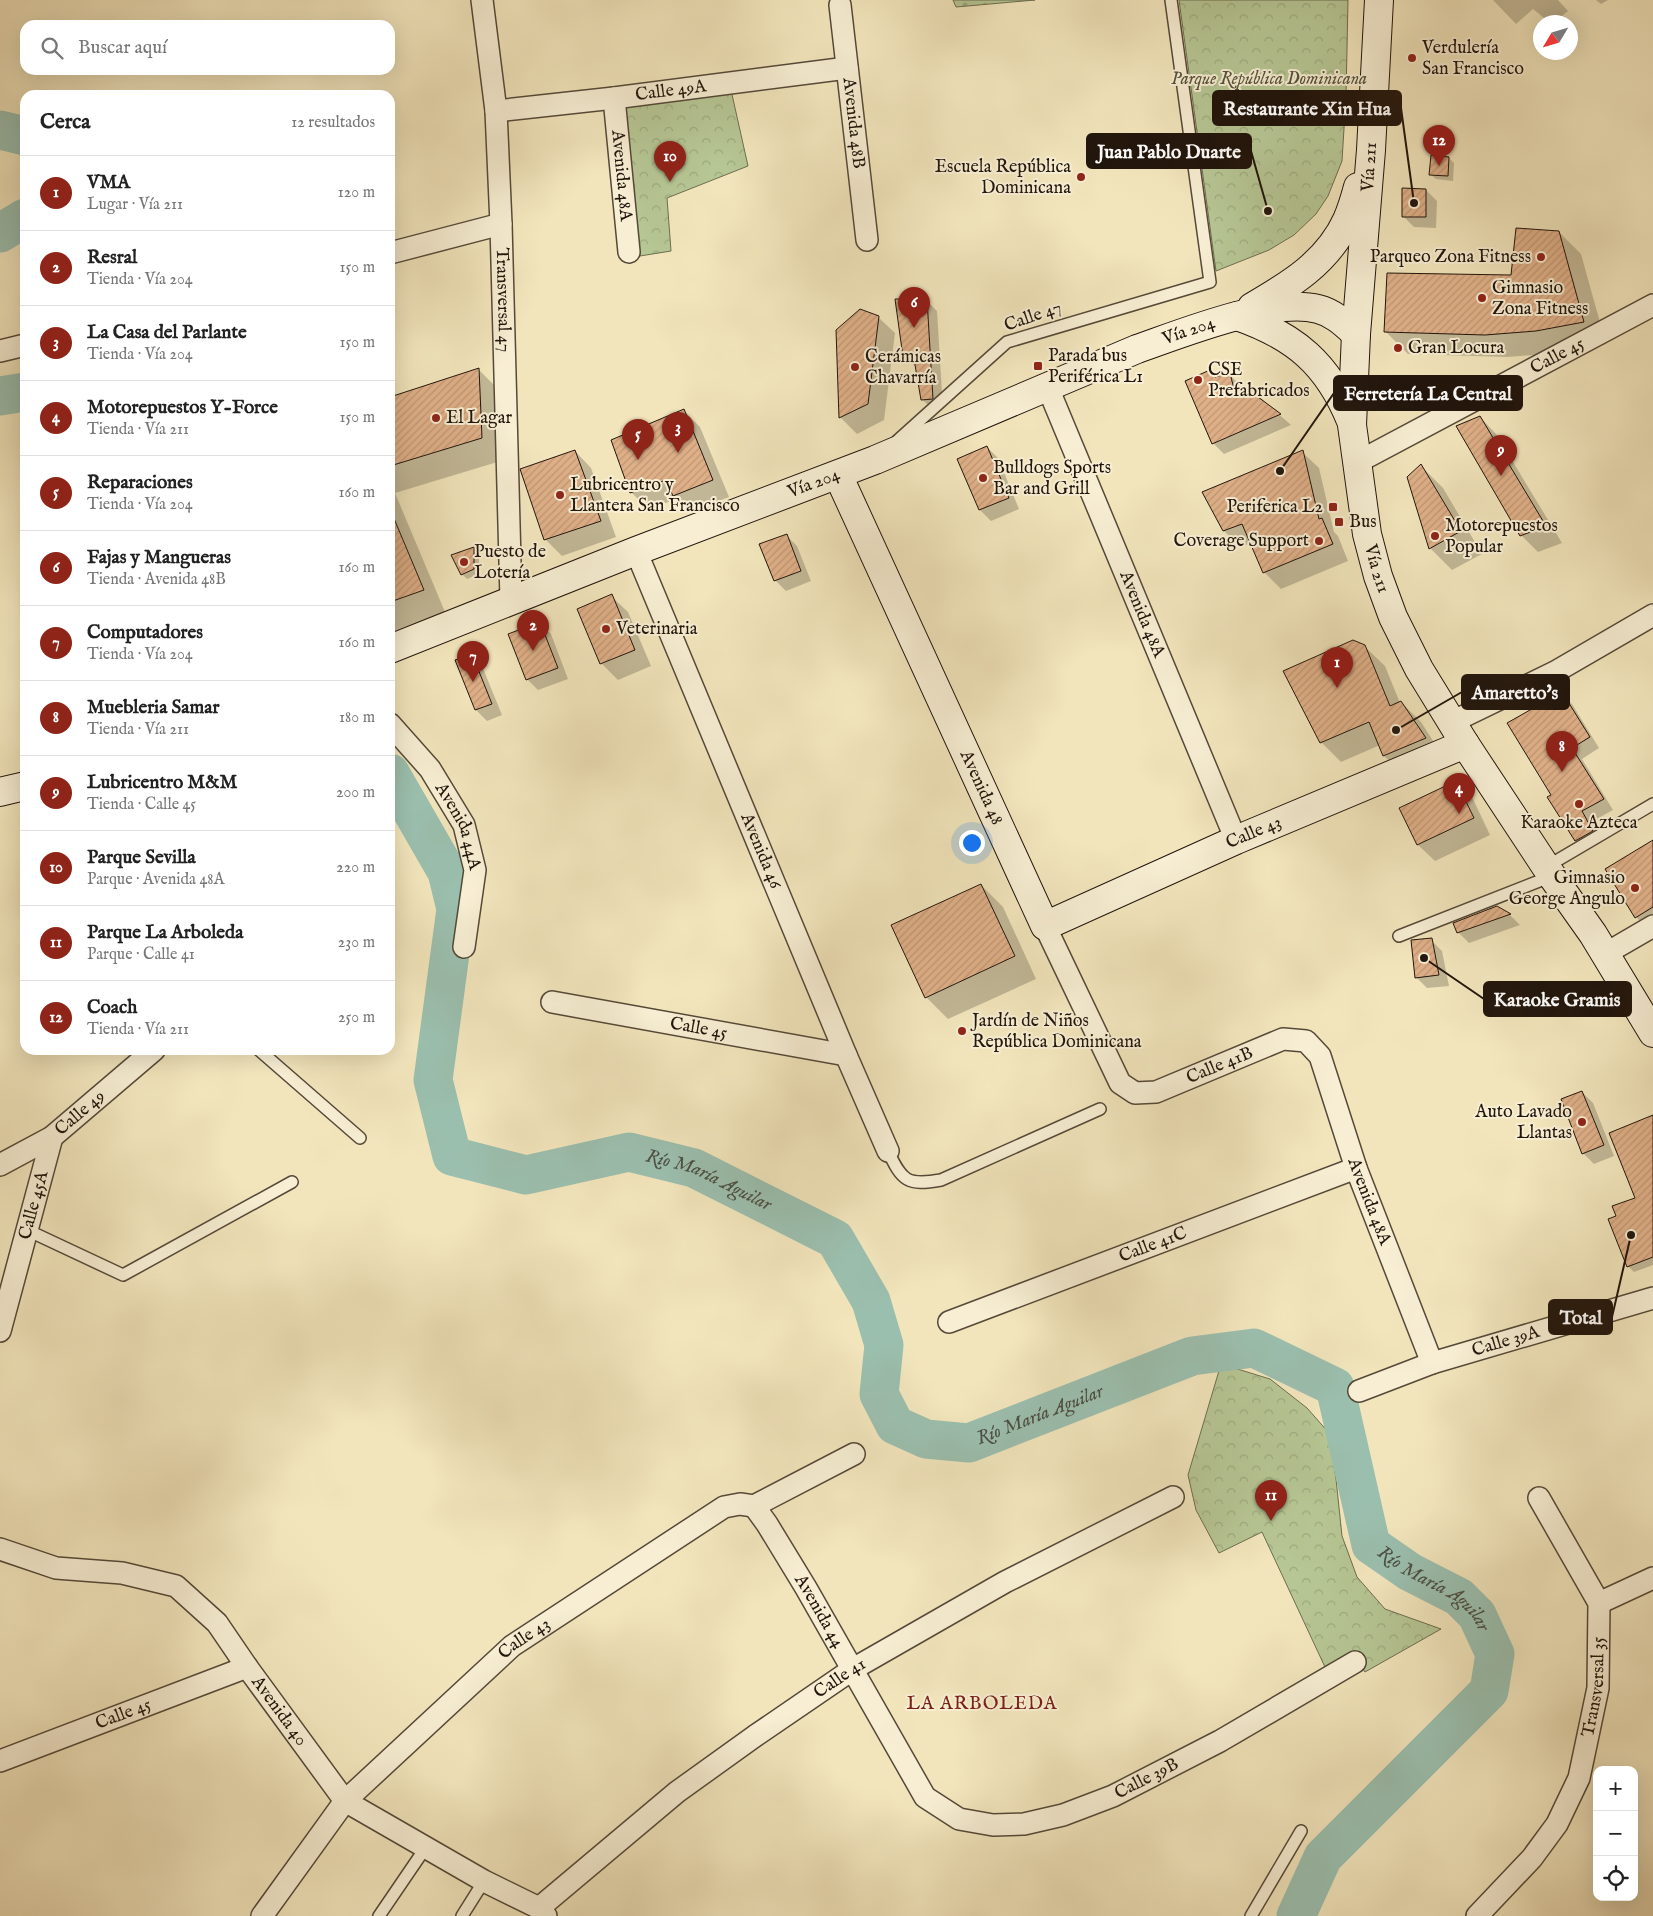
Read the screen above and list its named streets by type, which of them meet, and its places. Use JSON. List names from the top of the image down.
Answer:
{
  "streets": {
    "main road": [
      "Vía 211",
      "Vía 204",
      "Avenida 48",
      "Calle 43"
    ],
    "street": [
      "Calle 49A",
      "Avenida 48B",
      "Avenida 48A",
      "Transversal 47",
      "Calle 45",
      "Avenida 44A",
      "Avenida 46",
      "Calle 41B",
      "Calle 49",
      "Calle 45A",
      "Calle 41C",
      "Calle 39A",
      "Avenida 44",
      "Calle 41",
      "Transversal 35",
      "Avenida 40",
      "Calle 39B"
    ],
    "lane": ["Calle 47"]
  },
  "crossings": [
    ["Calle 49A", "Avenida 48B"],
    ["Calle 49A", "Avenida 48A"],
    ["Calle 49A", "Transversal 47"],
    ["Vía 211", "Vía 204"],
    ["Vía 211", "Calle 45"],
    ["Vía 211", "Calle 43"],
    ["Avenida 48A", "Vía 204"],
    ["Avenida 48A", "Calle 43"],
    ["Avenida 48A", "Calle 41B"],
    ["Avenida 48A", "Calle 41C"],
    ["Avenida 48A", "Calle 39A"],
    ["Transversal 47", "Vía 204"],
    ["Calle 47", "Vía 204"],
    ["Vía 204", "Avenida 48"],
    ["Vía 204", "Avenida 46"],
    ["Calle 45", "Avenida 46"],
    ["Calle 45", "Avenida 40"],
    ["Avenida 48", "Calle 43"],
    ["Avenida 48", "Calle 41B"],
    ["Calle 43", "Avenida 44"],
    ["Calle 43", "Avenida 40"],
    ["Calle 49", "Calle 45A"],
    ["Avenida 44", "Calle 41"],
    ["Avenida 44", "Calle 39B"],
    ["Calle 41", "Avenida 40"]
  ],
  "districts": ["LA ARBOLEDA"],
  "water": ["Río María Aguilar"],
  "parks": ["Parque República Dominicana"],
  "places": {
    "other": [
      "Verdulería San Francisco",
      "Escuela República Dominicana",
      "Restaurante Xin Hua",
      "Juan Pablo Duarte",
      "Parqueo Zona Fitness",
      "Gimnasio Zona Fitness",
      "Gran Locura",
      "Cerámicas Chavarría",
      "CSE Prefabricados",
      "El Lagar",
      "Ferretería La Central",
      "Bulldogs Sports Bar and Grill",
      "Lubricentro y Llantera San Francisco",
      "Motorepuestos Popular",
      "Coverage Support",
      "Puesto de Lotería",
      "Veterinaria",
      "Amaretto's",
      "Karaoke Azteca",
      "Gimnasio George Angulo",
      "Karaoke Gramis",
      "Jardín de Niños República Dominicana",
      "Auto Lavado Llantas",
      "Total"
    ],
    "transit": ["Parada bus Periférica L1", "Periferica L2", "Bus"]
  },
  "north": "bottom left",
  "page": {
    "search": "Buscar aquí",
    "heading": ["Cerca", "12 resultados"],
    "pins": [
      "12",
      "10",
      "6",
      "3",
      "5",
      "9",
      "2",
      "7",
      "1",
      "8",
      "4",
      "11"
    ],
    "list": [
      {
        "mark": "1",
        "name": "VMA",
        "note": "Lugar · Vía 211",
        "value": "120 m"
      },
      {
        "mark": "2",
        "name": "Resral",
        "note": "Tienda · Vía 204",
        "value": "150 m"
      },
      {
        "mark": "3",
        "name": "La Casa del Parlante",
        "note": "Tienda · Vía 204",
        "value": "150 m"
      },
      {
        "mark": "4",
        "name": "Motorepuestos Y-Force",
        "note": "Tienda · Vía 211",
        "value": "150 m"
      },
      {
        "mark": "5",
        "name": "Reparaciones",
        "note": "Tienda · Vía 204",
        "value": "160 m"
      },
      {
        "mark": "6",
        "name": "Fajas y Mangueras",
        "note": "Tienda · Avenida 48B",
        "value": "160 m"
      },
      {
        "mark": "7",
        "name": "Computadores",
        "note": "Tienda · Vía 204",
        "value": "160 m"
      },
      {
        "mark": "8",
        "name": "Muebleria Samar",
        "note": "Tienda · Vía 211",
        "value": "180 m"
      },
      {
        "mark": "9",
        "name": "Lubricentro M&M",
        "note": "Tienda · Calle 45",
        "value": "200 m"
      },
      {
        "mark": "10",
        "name": "Parque Sevilla",
        "note": "Parque · Avenida 48A",
        "value": "220 m"
      },
      {
        "mark": "11",
        "name": "Parque La Arboleda",
        "note": "Parque · Calle 41",
        "value": "230 m"
      },
      {
        "mark": "12",
        "name": "Coach",
        "note": "Tienda · Vía 211",
        "value": "250 m"
      }
    ],
    "map_buttons": ["+", "−"]
  }
}
